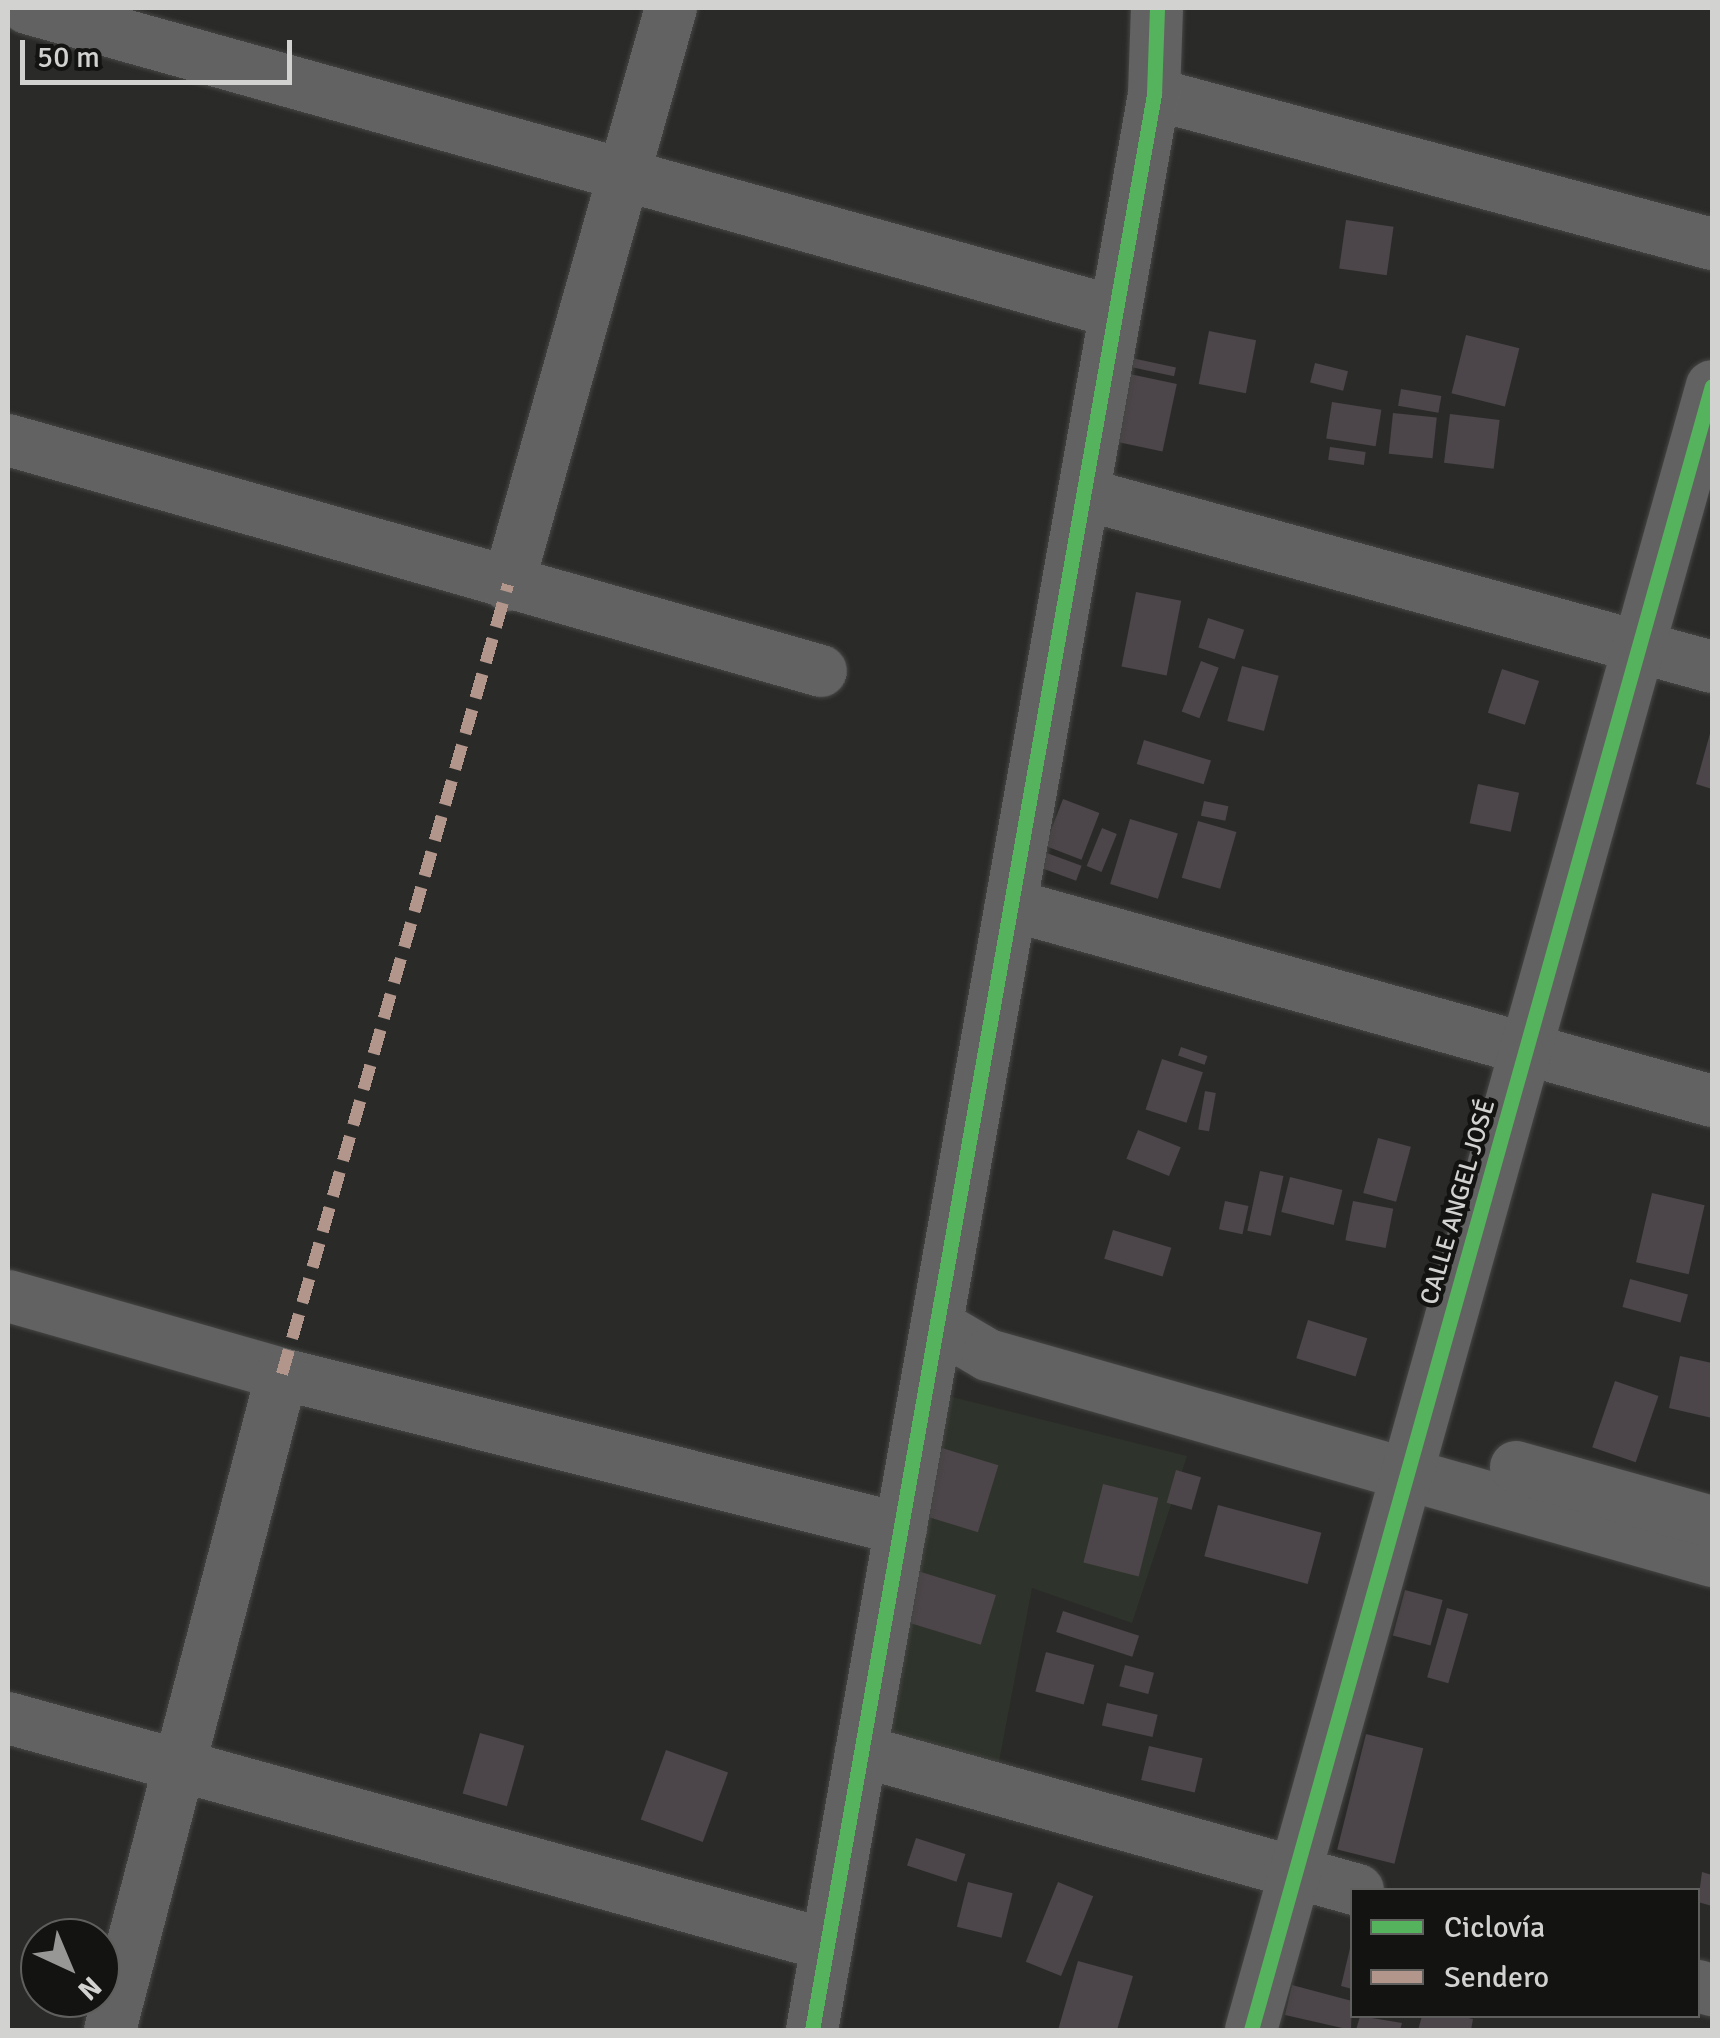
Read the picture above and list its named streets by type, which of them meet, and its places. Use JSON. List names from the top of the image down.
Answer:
{
  "streets": {
    "street": ["CALLE ANGEL JOSÉ"]
  },
  "legend": ["Ciclovía", "Sendero"],
  "scale_bar": "50 m",
  "north": "bottom right"
}
